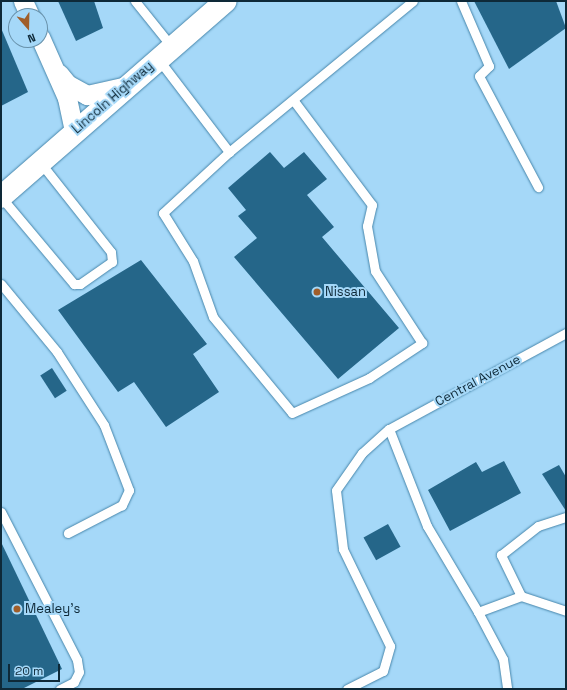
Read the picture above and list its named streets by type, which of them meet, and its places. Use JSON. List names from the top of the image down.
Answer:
{
  "streets": {
    "main road": ["Lincoln Highway"],
    "lane": ["Central Avenue"]
  },
  "places": ["Nissan", "Mealey's"],
  "scale_bar": "20 m",
  "north": "bottom"
}
